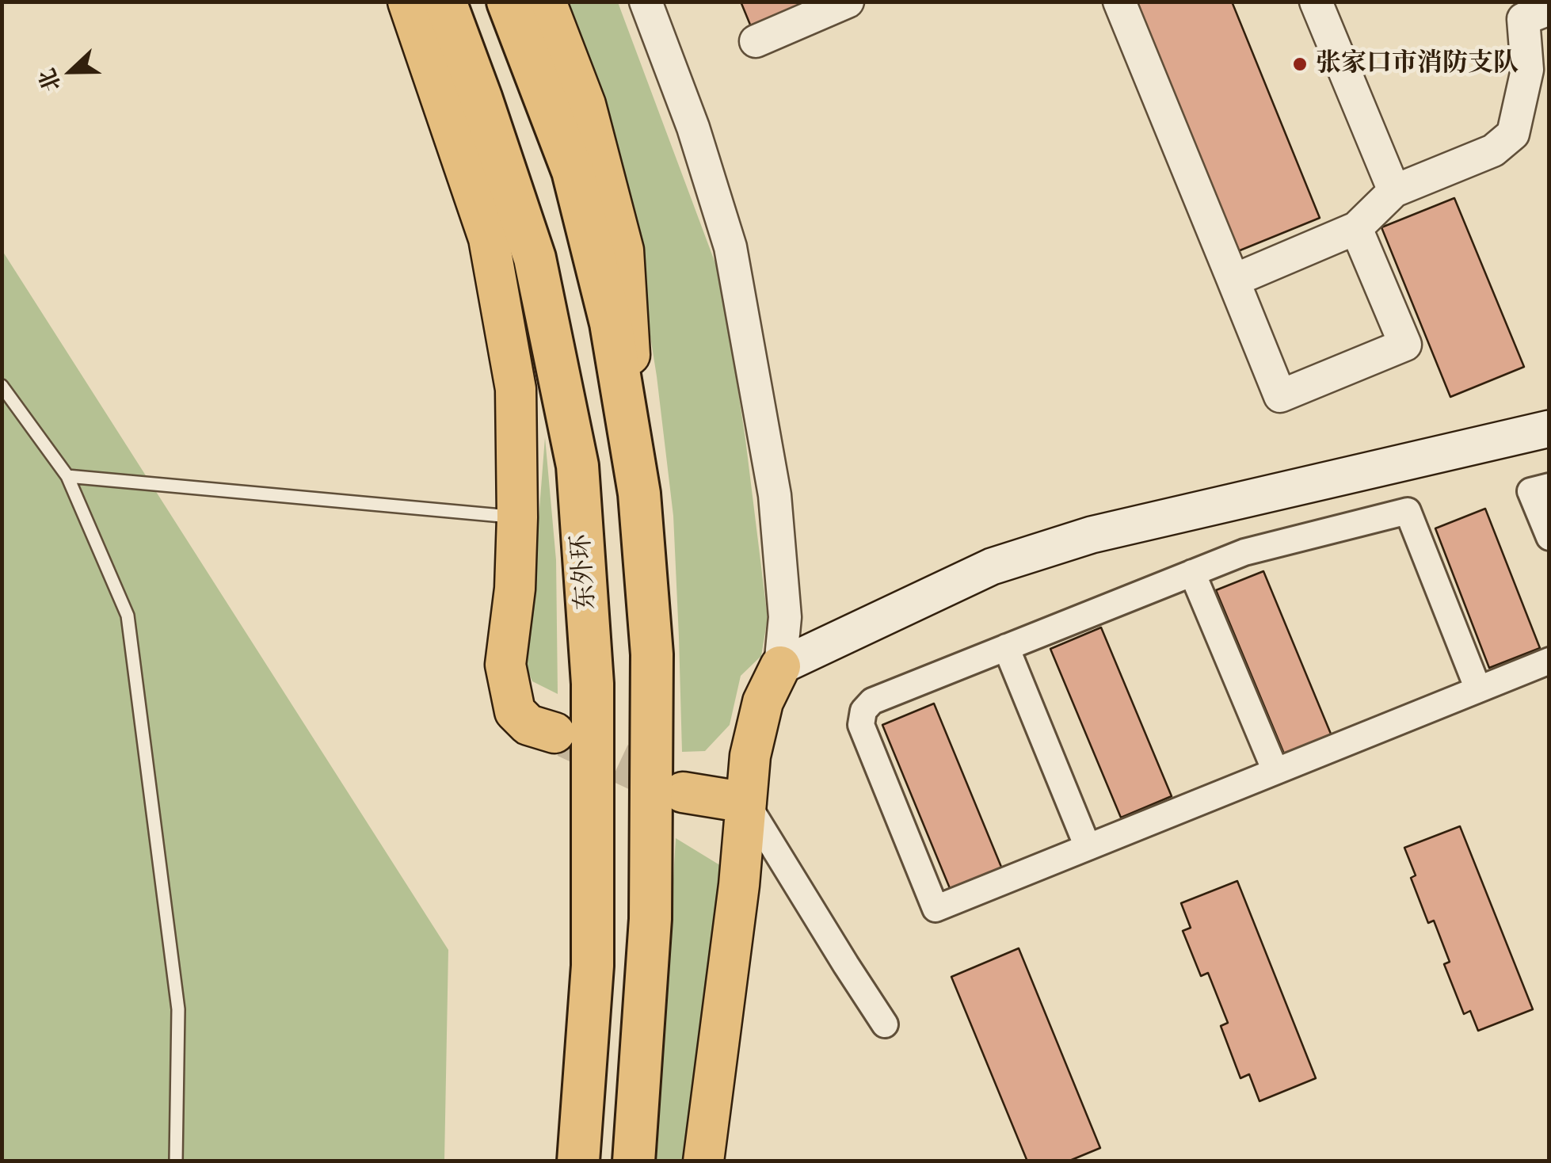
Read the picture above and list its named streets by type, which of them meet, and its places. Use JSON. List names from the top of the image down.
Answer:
{
  "streets": {
    "highway": ["东外环"]
  },
  "places": ["张家口市消防支队"],
  "north": "left"
}
